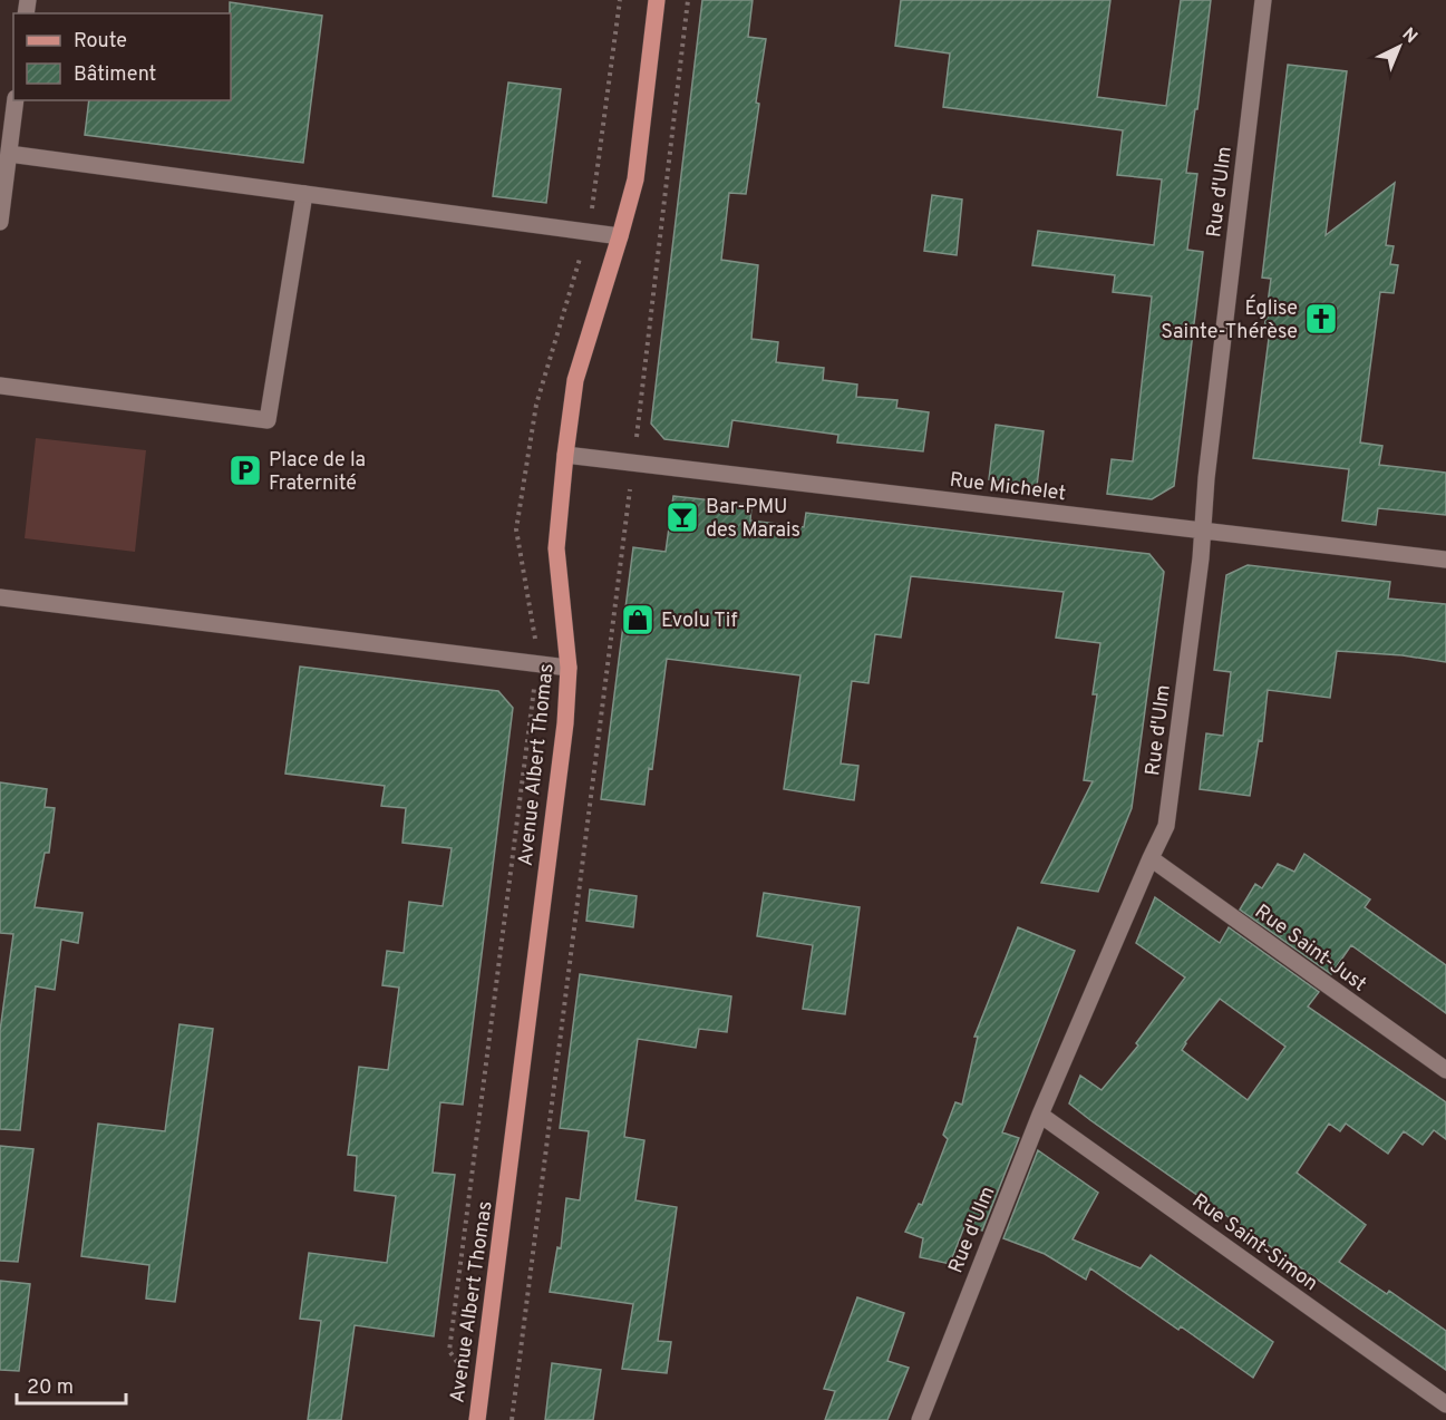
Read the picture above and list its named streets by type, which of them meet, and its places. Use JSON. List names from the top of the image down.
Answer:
{
  "streets": {
    "main road": ["Avenue Albert Thomas"],
    "street": [
      "Rue d'Ulm",
      "Rue Michelet",
      "Rue Saint-Just",
      "Rue Saint-Simon"
    ]
  },
  "crossings": [
    ["Rue d'Ulm", "Rue Michelet"],
    ["Rue d'Ulm", "Rue Saint-Just"],
    ["Rue d'Ulm", "Rue Saint-Simon"],
    ["Rue Michelet", "Avenue Albert Thomas"]
  ],
  "places": {
    "church": ["Église Sainte-Thérèse"],
    "parking": ["Place de la Fraternité"],
    "bar": ["Bar-PMU des Marais"],
    "shop": ["Evolu Tif"]
  },
  "legend": ["Route", "Bâtiment"],
  "scale_bar": "20 m",
  "north": "top right"
}
